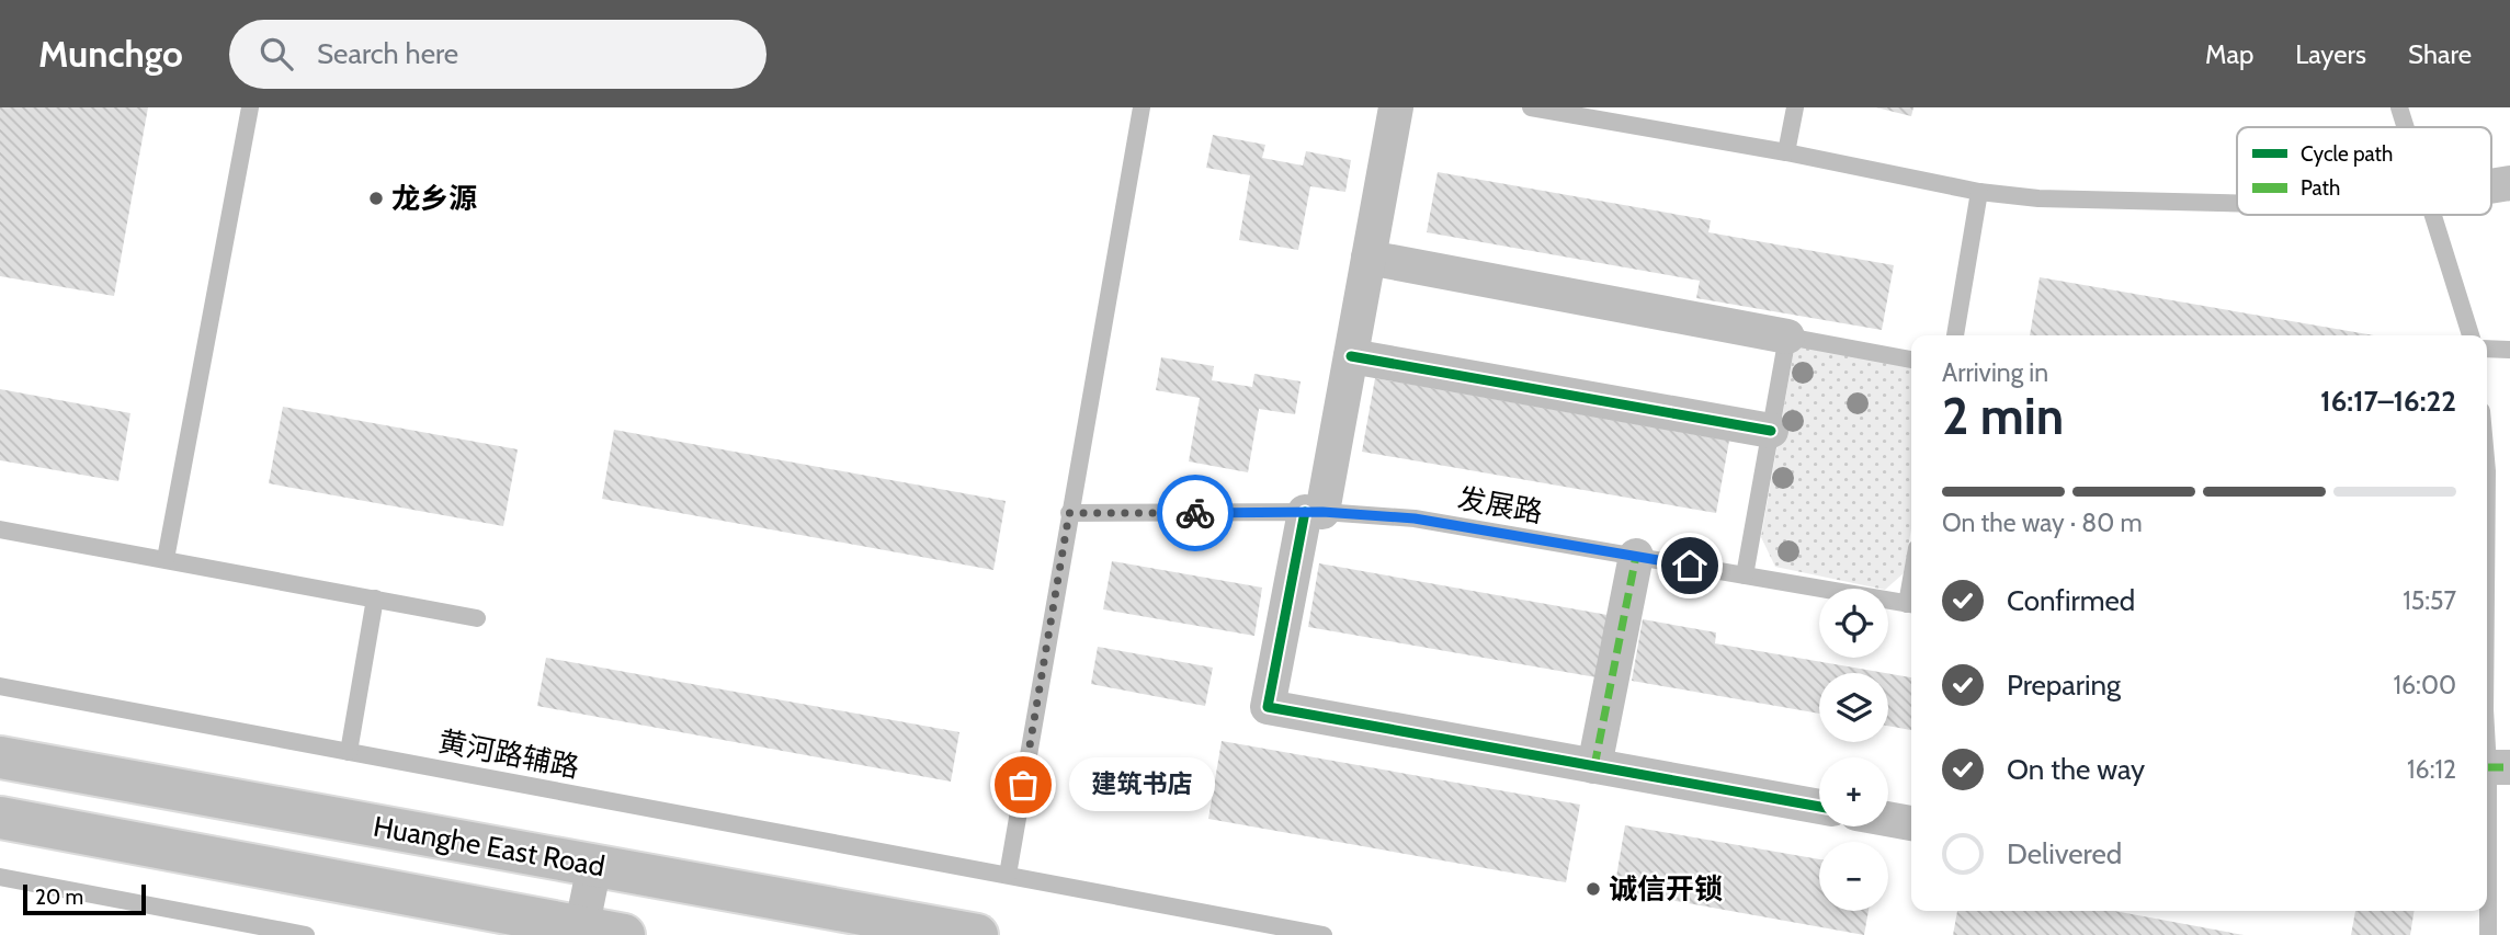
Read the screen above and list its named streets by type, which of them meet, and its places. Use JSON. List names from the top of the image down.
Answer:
{
  "streets": {
    "main road": ["Huanghe East Road"],
    "lane": ["发展路", "黄河路辅路"]
  },
  "places": ["龙乡源", "建筑书店", "诚信开锁"],
  "legend": ["Cycle path", "Path"],
  "scale_bar": "20 m",
  "page": {
    "header": "Munchgo",
    "search": "Search here",
    "nav": ["Map", "Layers", "Share"],
    "heading": ["2 min", "Arriving in", "16:17–16:22"],
    "bar": "On the way · 80 m",
    "list": [
      ["Confirmed", "15:57"],
      ["Preparing", "16:00"],
      ["On the way", "16:12"],
      "Delivered"
    ],
    "map_buttons": ["+", "−"],
    "bubble": "建筑书店",
    "scale": "20 m"
  }
}
